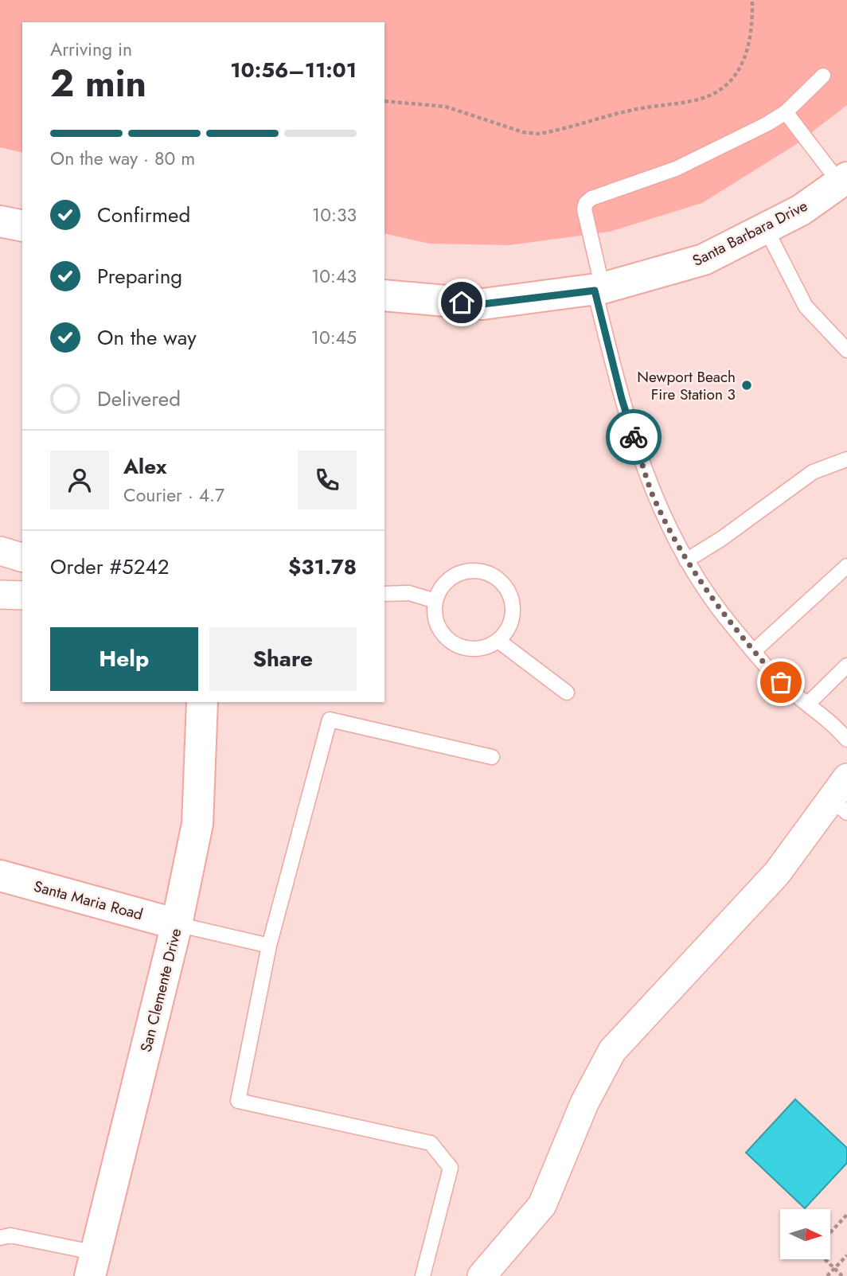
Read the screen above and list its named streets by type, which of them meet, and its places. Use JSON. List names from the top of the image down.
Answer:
{
  "streets": {
    "street": ["Santa Barbara Drive", "Santa Maria Road", "San Clemente Drive"]
  },
  "crossings": [
    ["Santa Maria Road", "San Clemente Drive"]
  ],
  "places": ["Newport Beach Fire Station 3"],
  "north": "right",
  "page": {
    "heading": ["2 min", "Arriving in", "10:56–11:01"],
    "panel": [
      "Alex",
      "Courier · 4.7",
      "Order #5242",
      "$31.78"
    ],
    "bar": "On the way · 80 m",
    "list": [
      ["Confirmed", "10:33"],
      ["Preparing", "10:43"],
      ["On the way", "10:45"],
      "Delivered"
    ],
    "buttons": ["Help", "Share"]
  }
}
